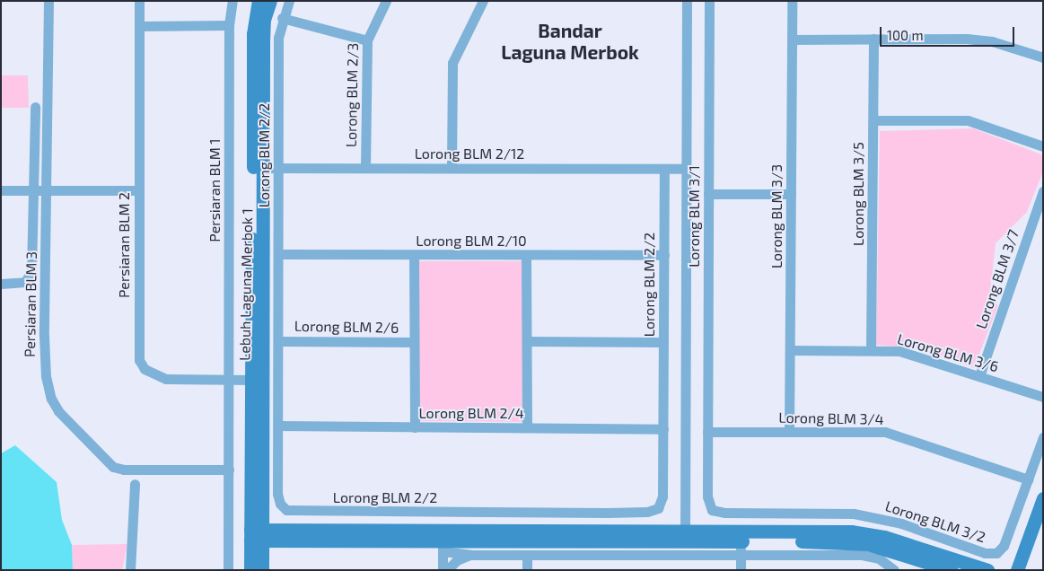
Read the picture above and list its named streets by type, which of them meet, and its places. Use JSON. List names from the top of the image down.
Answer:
{
  "streets": {
    "street": [
      "Lorong BLM 2/3",
      "Lorong BLM 2/12",
      "Lorong BLM 2/2",
      "Persiaran BLM 1",
      "Lorong BLM 3/5",
      "Lorong BLM 3/1",
      "Lorong BLM 3/3",
      "Lorong BLM 2/10",
      "Persiaran BLM 2",
      "Lorong BLM 3/7",
      "Lebuh Laguna Merbok 1",
      "Persiaran BLM 3",
      "Lorong BLM 2/6",
      "Lorong BLM 3/6",
      "Lorong BLM 2/4",
      "Lorong BLM 3/4",
      "Lorong BLM 3/2"
    ]
  },
  "crossings": [
    ["Lorong BLM 2/3", "Lorong BLM 2/12"],
    ["Lorong BLM 2/12", "Lorong BLM 2/2"],
    ["Lorong BLM 2/12", "Lebuh Laguna Merbok 1"],
    ["Lorong BLM 2/2", "Lorong BLM 2/10"],
    ["Lorong BLM 2/2", "Lorong BLM 2/6"],
    ["Lorong BLM 2/2", "Lorong BLM 2/4"],
    ["Persiaran BLM 1", "Persiaran BLM 2"],
    ["Lorong BLM 3/5", "Lorong BLM 3/6"],
    ["Lorong BLM 3/1", "Lorong BLM 3/4"],
    ["Lorong BLM 3/1", "Lorong BLM 3/2"],
    ["Lorong BLM 3/3", "Lorong BLM 3/6"],
    ["Lorong BLM 3/3", "Lorong BLM 3/4"],
    ["Persiaran BLM 2", "Lebuh Laguna Merbok 1"],
    ["Lorong BLM 3/7", "Lorong BLM 3/6"],
    ["Lorong BLM 3/4", "Lorong BLM 3/2"]
  ],
  "districts": ["Bandar Laguna Merbok"],
  "scale_bar": "100 m"
}
